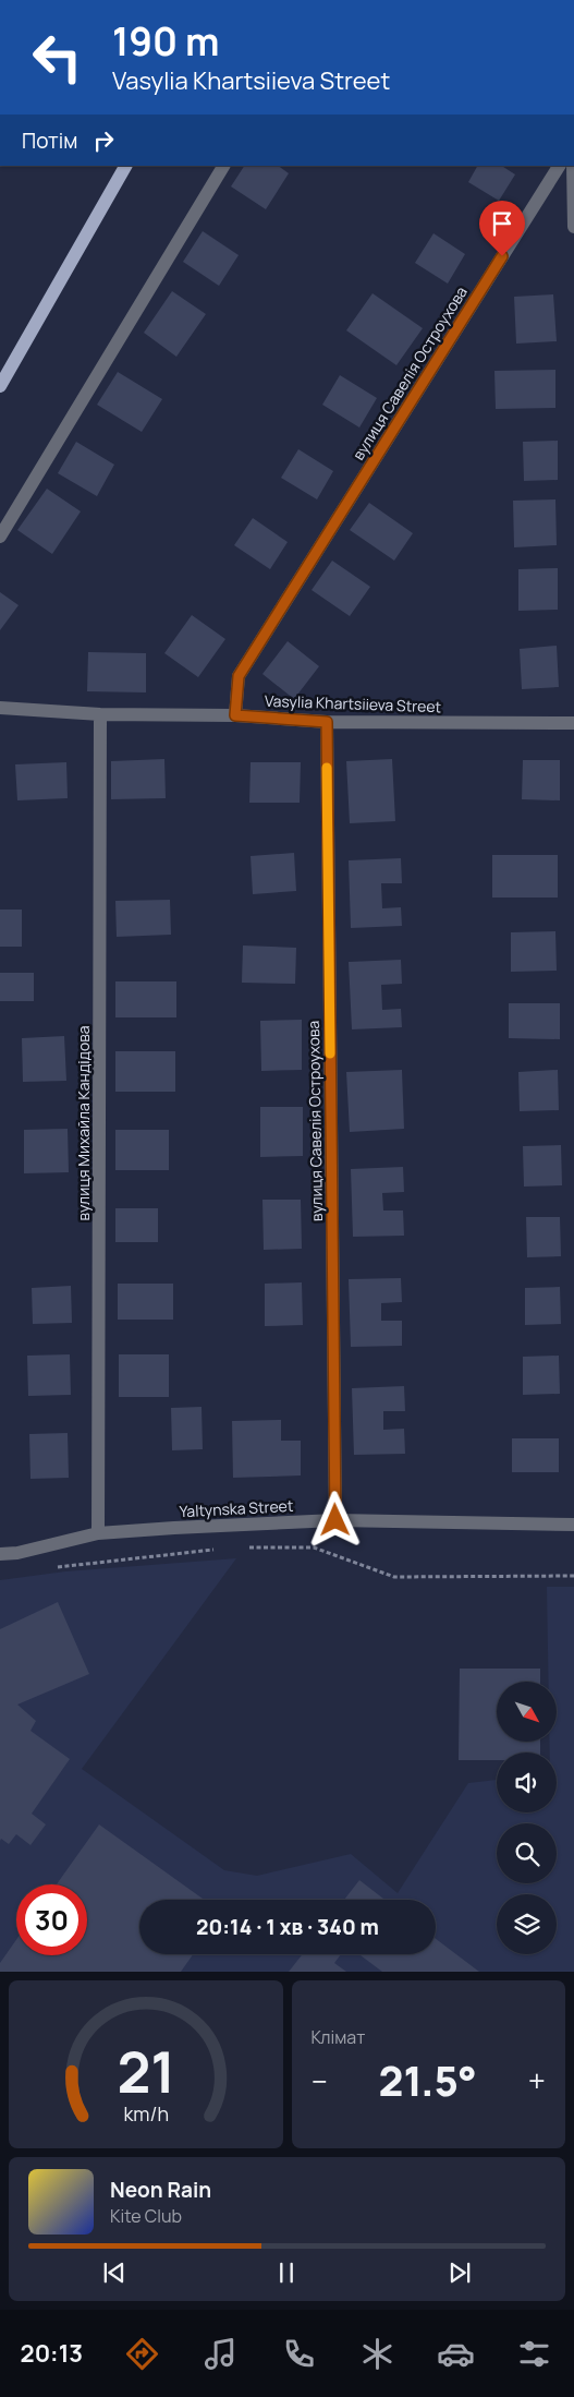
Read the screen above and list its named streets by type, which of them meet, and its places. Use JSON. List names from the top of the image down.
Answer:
{
  "streets": {
    "street": [
      "вулиця Савелія Остроухова",
      "Vasylia Khartsiieva Street",
      "вулиця Михайла Кандідова",
      "Yaltynska Street"
    ]
  },
  "crossings": [
    ["вулиця Савелія Остроухова", "Vasylia Khartsiieva Street"],
    ["вулиця Савелія Остроухова", "Yaltynska Street"],
    ["Vasylia Khartsiieva Street", "вулиця Михайла Кандідова"],
    ["вулиця Михайла Кандідова", "Yaltynska Street"]
  ],
  "north": "bottom right",
  "page": {
    "turn": ["190 m", "Vasylia Khartsiieva Street"],
    "then": "Потім",
    "limit": "30",
    "trip": "20:14 · 1 хв · 340 m",
    "tile": "Клімат",
    "heat": ["−", "21.5°", "+"],
    "song": ["Neon Rain", "Kite Club"],
    "tabs": "20:13",
    "gauge": ["21", "km/h"]
  }
}
